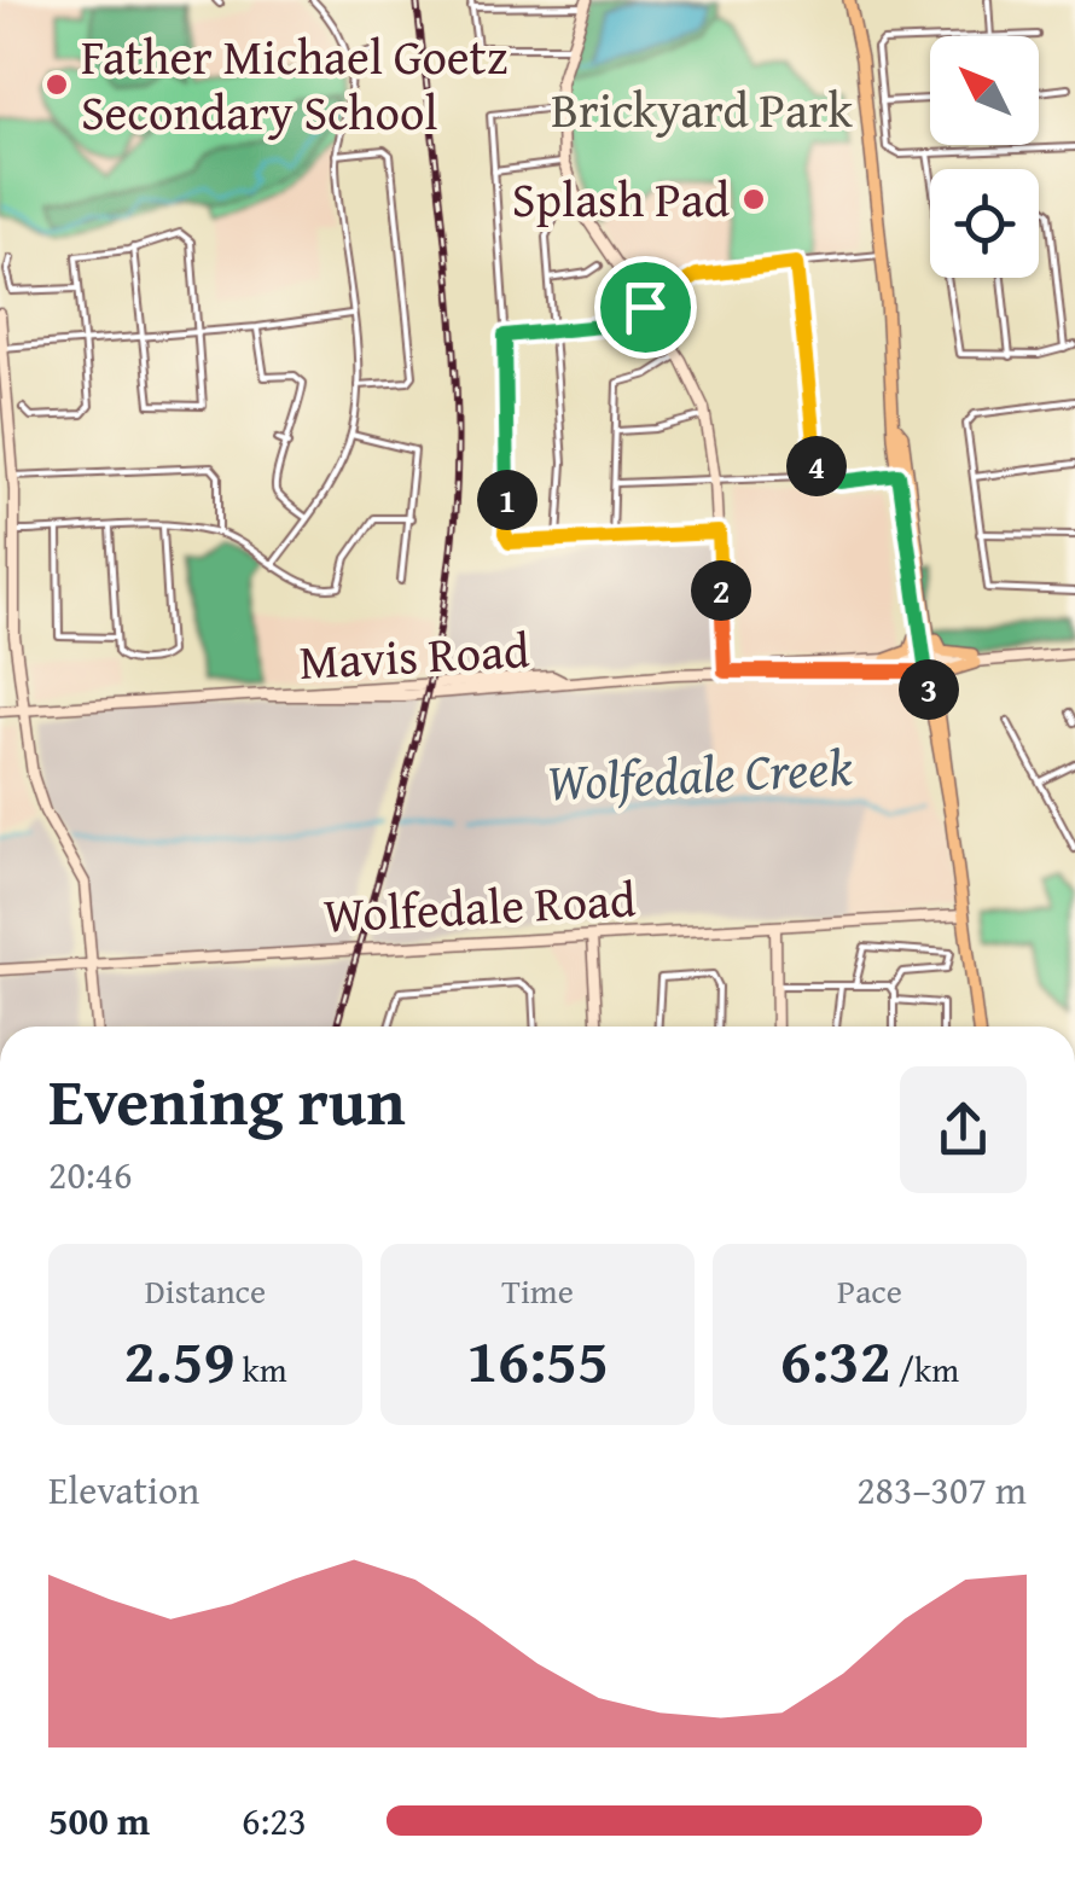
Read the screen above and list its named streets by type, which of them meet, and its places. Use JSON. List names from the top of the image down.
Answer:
{
  "streets": {
    "street": ["Mavis Road", "Wolfedale Road"]
  },
  "water": ["Wolfedale Creek"],
  "parks": ["Brickyard Park"],
  "places": ["Father Michael Goetz Secondary School", "Splash Pad"],
  "north": "top left",
  "page": {
    "pins": [
      "4",
      "1",
      "2",
      "3"
    ],
    "heading": ["Evening run", "20:46"],
    "stats": [
      ["Distance", "2.59 km"],
      ["Time", "16:55"],
      ["Pace", "6:32 /km"]
    ],
    "chart": ["Elevation", "283–307 m"],
    "list": [
      {
        "name": "500 m",
        "note": "6:23"
      }
    ]
  }
}
